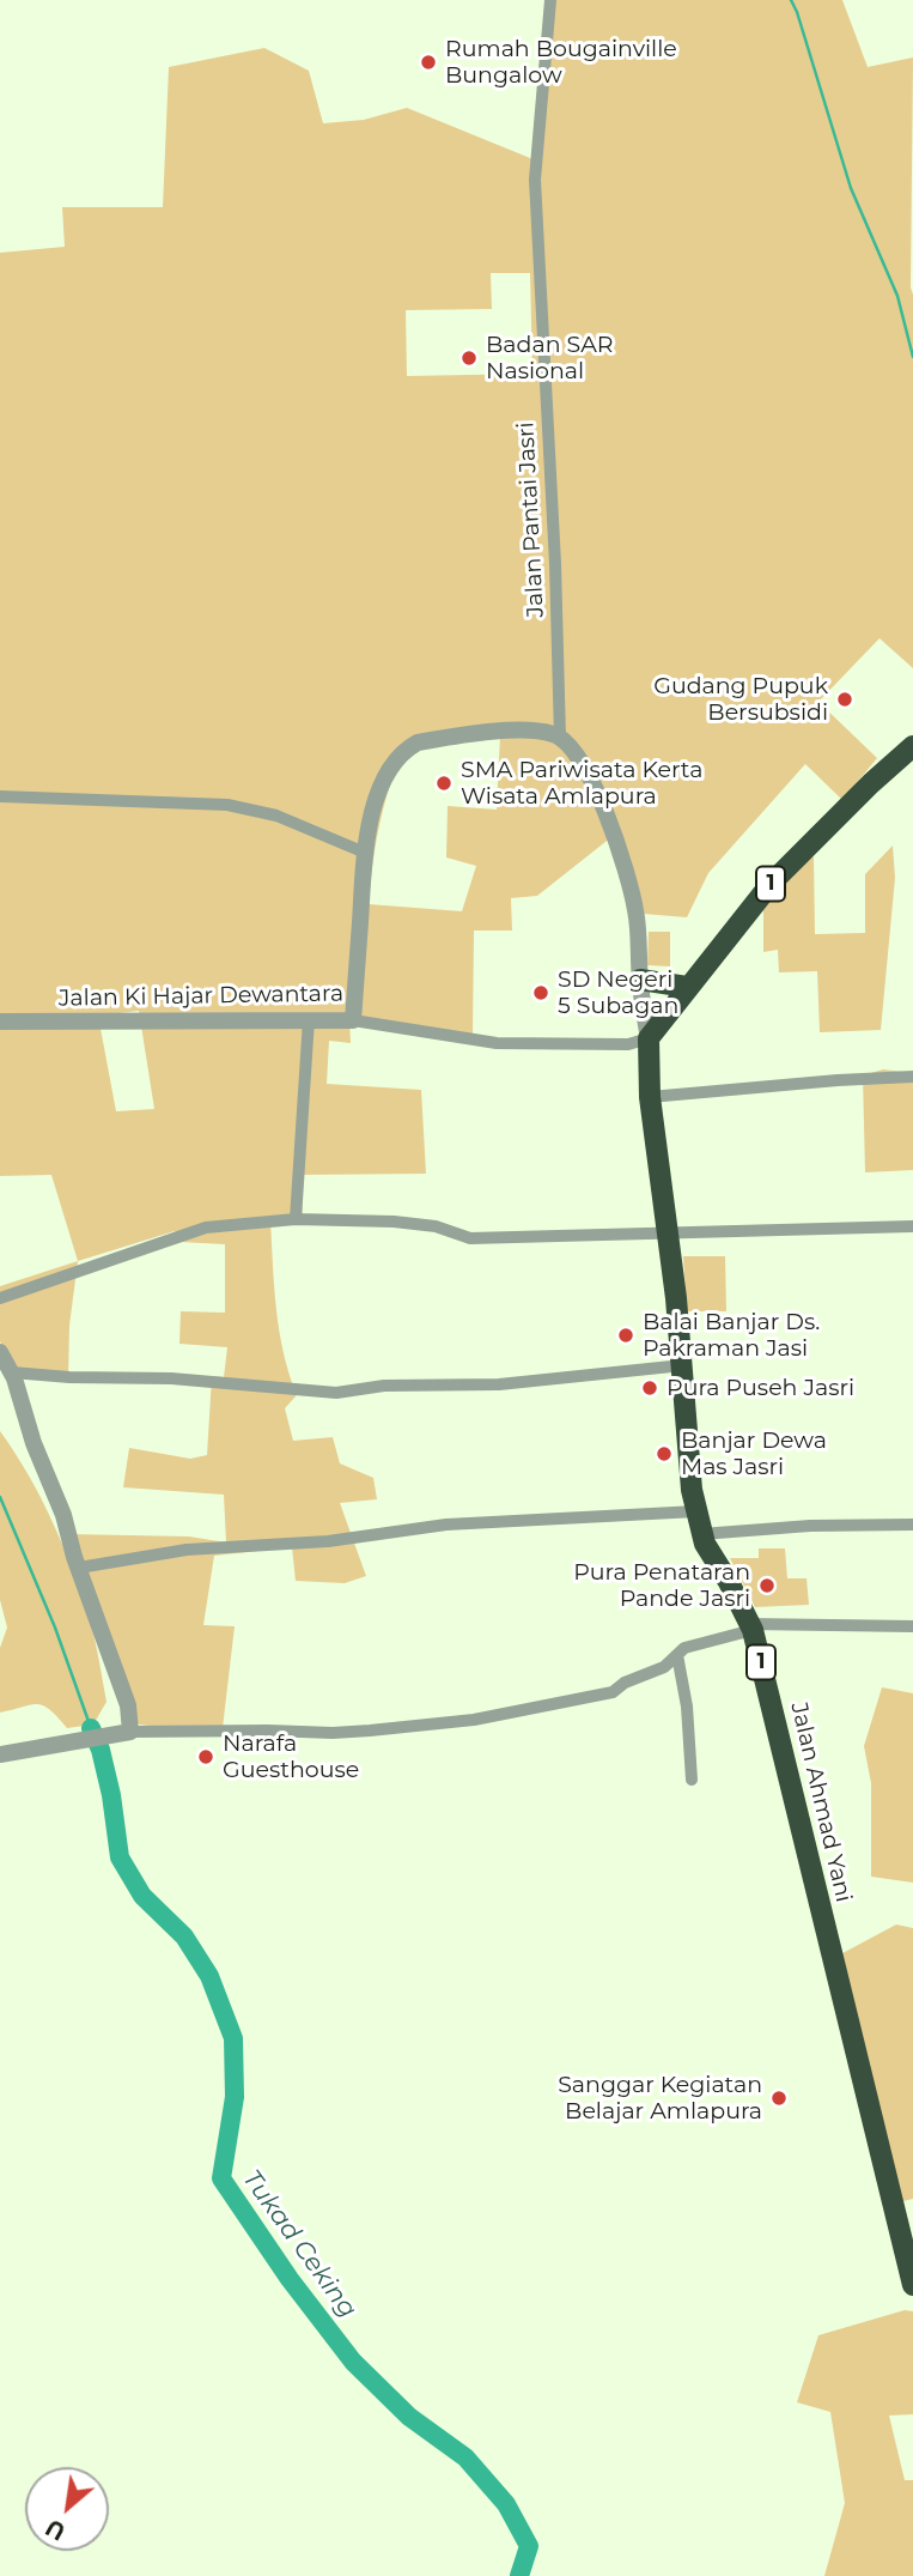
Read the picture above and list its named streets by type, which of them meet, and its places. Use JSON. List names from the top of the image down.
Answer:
{
  "streets": {
    "highway": ["1", "Jalan Ahmad Yani"],
    "street": ["Jalan Pantai Jasri", "Jalan Ki Hajar Dewantara"]
  },
  "crossings": [
    ["Jalan Pantai Jasri", "Jalan Ki Hajar Dewantara"],
    ["1", "Jalan Ahmad Yani"]
  ],
  "water": ["Tukad Ceking"],
  "places": [
    "Rumah Bougainville Bungalow",
    "Badan SAR Nasional",
    "Gudang Pupuk Bersubsidi",
    "SMA Pariwisata Kerta Wisata Amlapura",
    "SD Negeri 5 Subagan",
    "Balai Banjar Ds. Pakraman Jasi",
    "Pura Puseh Jasri",
    "Banjar Dewa Mas Jasri",
    "Pura Penataran Pande Jasri",
    "Narafa Guesthouse",
    "Sanggar Kegiatan Belajar Amlapura"
  ],
  "north": "bottom left"
}
